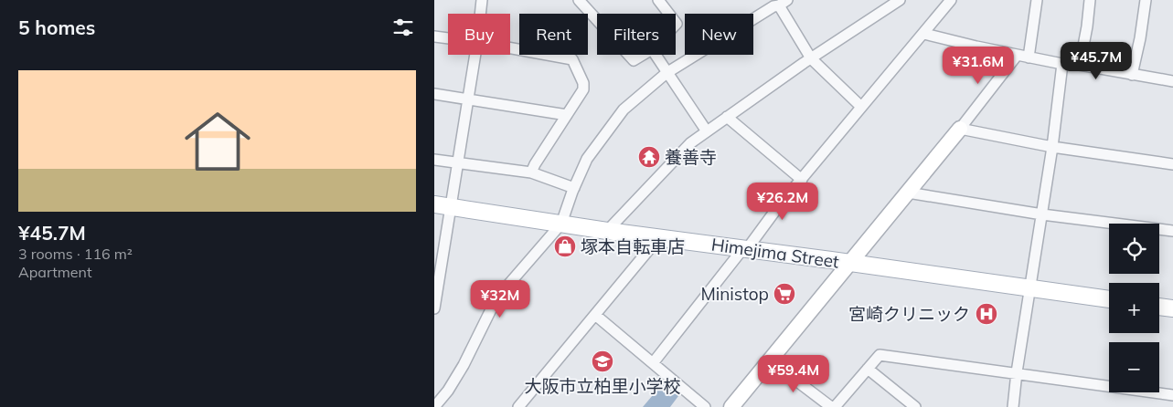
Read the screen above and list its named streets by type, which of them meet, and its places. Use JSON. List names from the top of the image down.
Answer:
{
  "streets": {
    "main road": ["Himejima Street"]
  },
  "places": {
    "temple": ["養善寺"],
    "shop": ["塚本自転車店"],
    "supermarket": ["Ministop"],
    "hospital": ["宮崎クリニック"],
    "school or university": ["大阪市立柏里小学校"]
  },
  "page": {
    "heading": "5 homes",
    "chip": [
      "Buy",
      "Rent",
      "Filters",
      "New"
    ],
    "price": [
      "¥45.7M",
      "¥31.6M",
      "¥26.2M",
      "¥32M",
      "¥59.4M"
    ],
    "list": [
      {
        "name": "¥45.7M",
        "note": "3 rooms · 116 m² · Apartment"
      }
    ],
    "map_buttons": ["+", "−"]
  }
}
